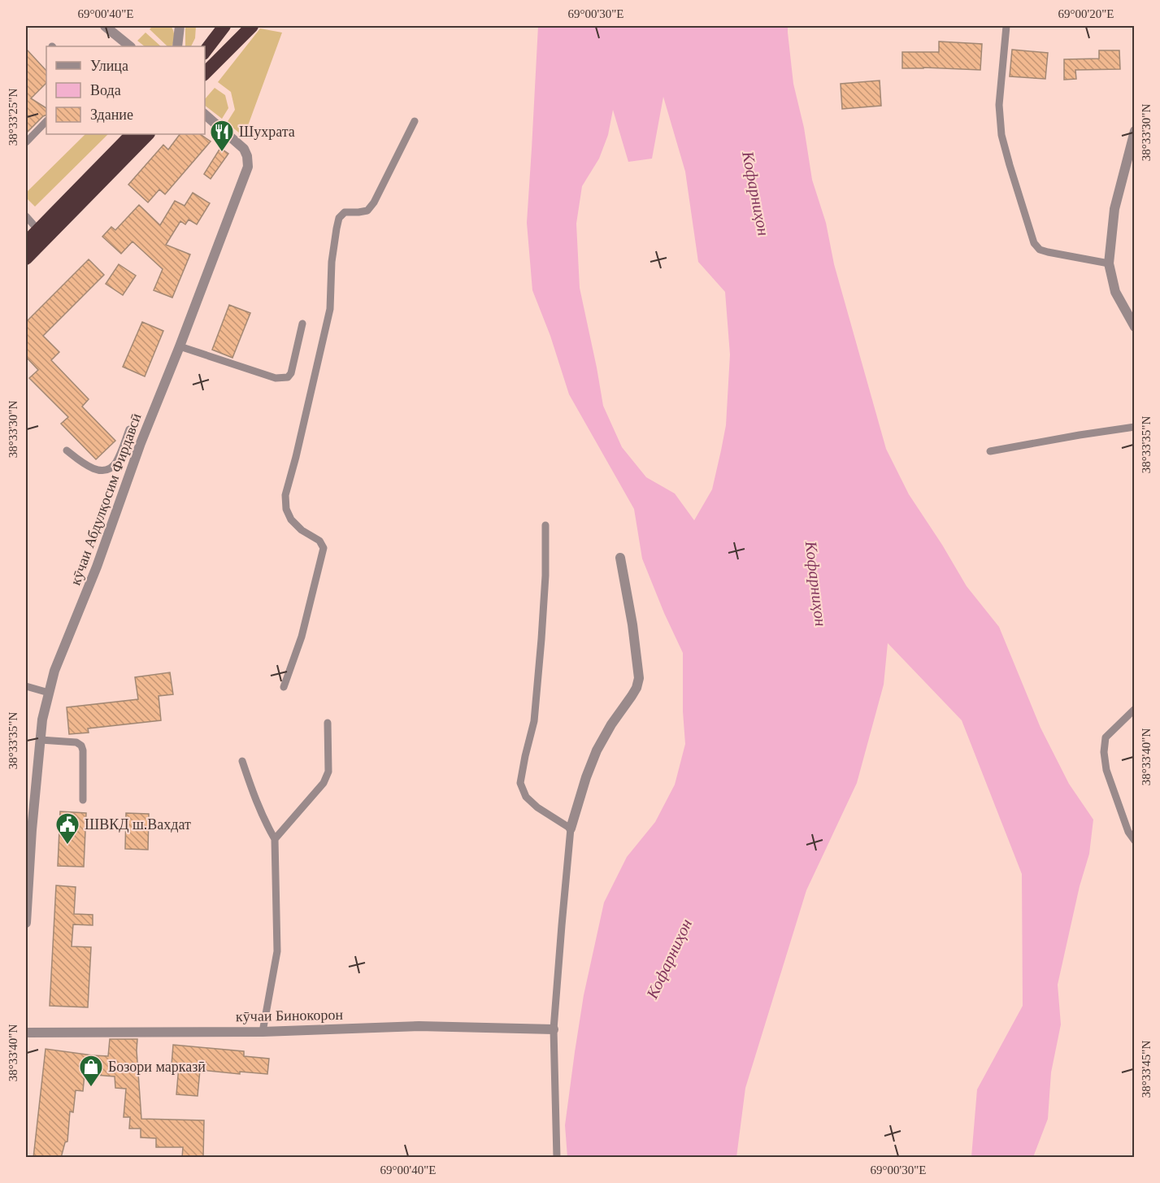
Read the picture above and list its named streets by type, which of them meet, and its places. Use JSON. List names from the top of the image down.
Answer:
{
  "streets": {
    "street": ["кӯчаи Абдулқосим Фирдавсӣ", "кӯчаи Бинокорон"]
  },
  "water": ["Кофарниҳон"],
  "places": {
    "restaurant": ["Шухрата"],
    "public building": ["ШВКД ш.Вахдат"],
    "shop": ["Бозори марказӣ"]
  },
  "legend": ["Улица", "Вода", "Здание"],
  "coordinates": [
    "69°00'40\"E",
    "69°00'30\"E",
    "69°00'20\"E",
    "38°33'25\"N",
    "38°33'30\"N",
    "38°33'35\"N",
    "38°33'40\"N",
    "38°33'45\"N"
  ]
}
